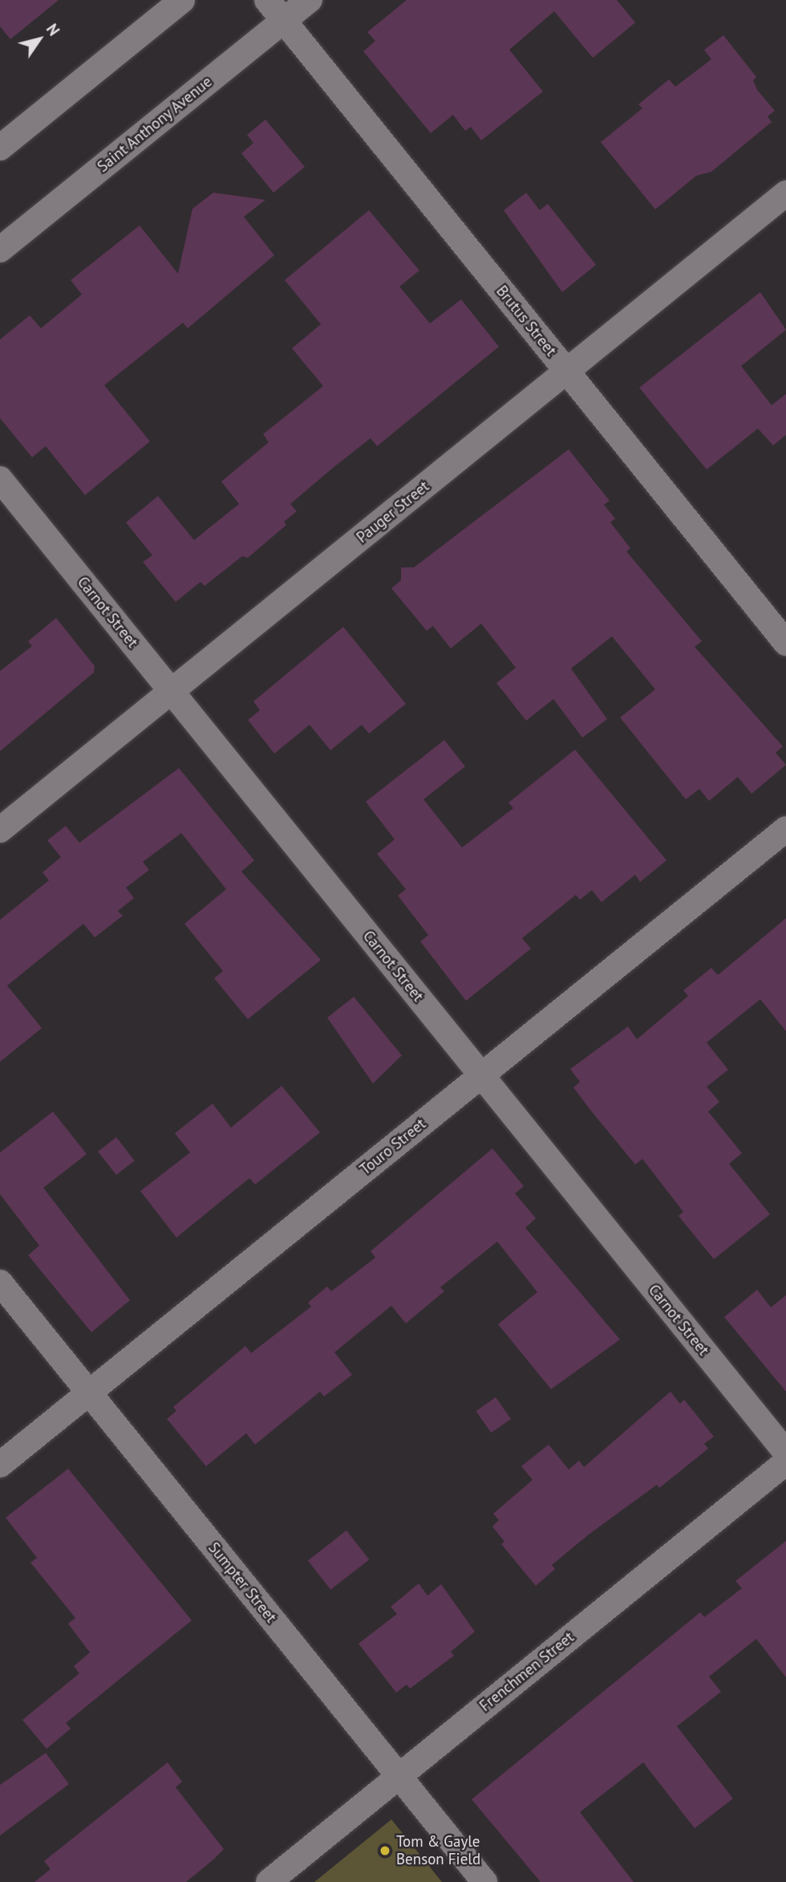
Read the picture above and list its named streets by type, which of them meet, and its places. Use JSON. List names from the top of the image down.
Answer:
{
  "streets": {
    "street": [
      "Saint Anthony Avenue",
      "Brutus Street",
      "Pauger Street",
      "Carnot Street",
      "Touro Street",
      "Sumpter Street",
      "Frenchmen Street"
    ]
  },
  "crossings": [
    ["Saint Anthony Avenue", "Brutus Street"],
    ["Brutus Street", "Pauger Street"],
    ["Pauger Street", "Carnot Street"],
    ["Carnot Street", "Touro Street"],
    ["Touro Street", "Sumpter Street"],
    ["Sumpter Street", "Frenchmen Street"]
  ],
  "places": ["Tom & Gayle Benson Field"],
  "north": "top right"
}
